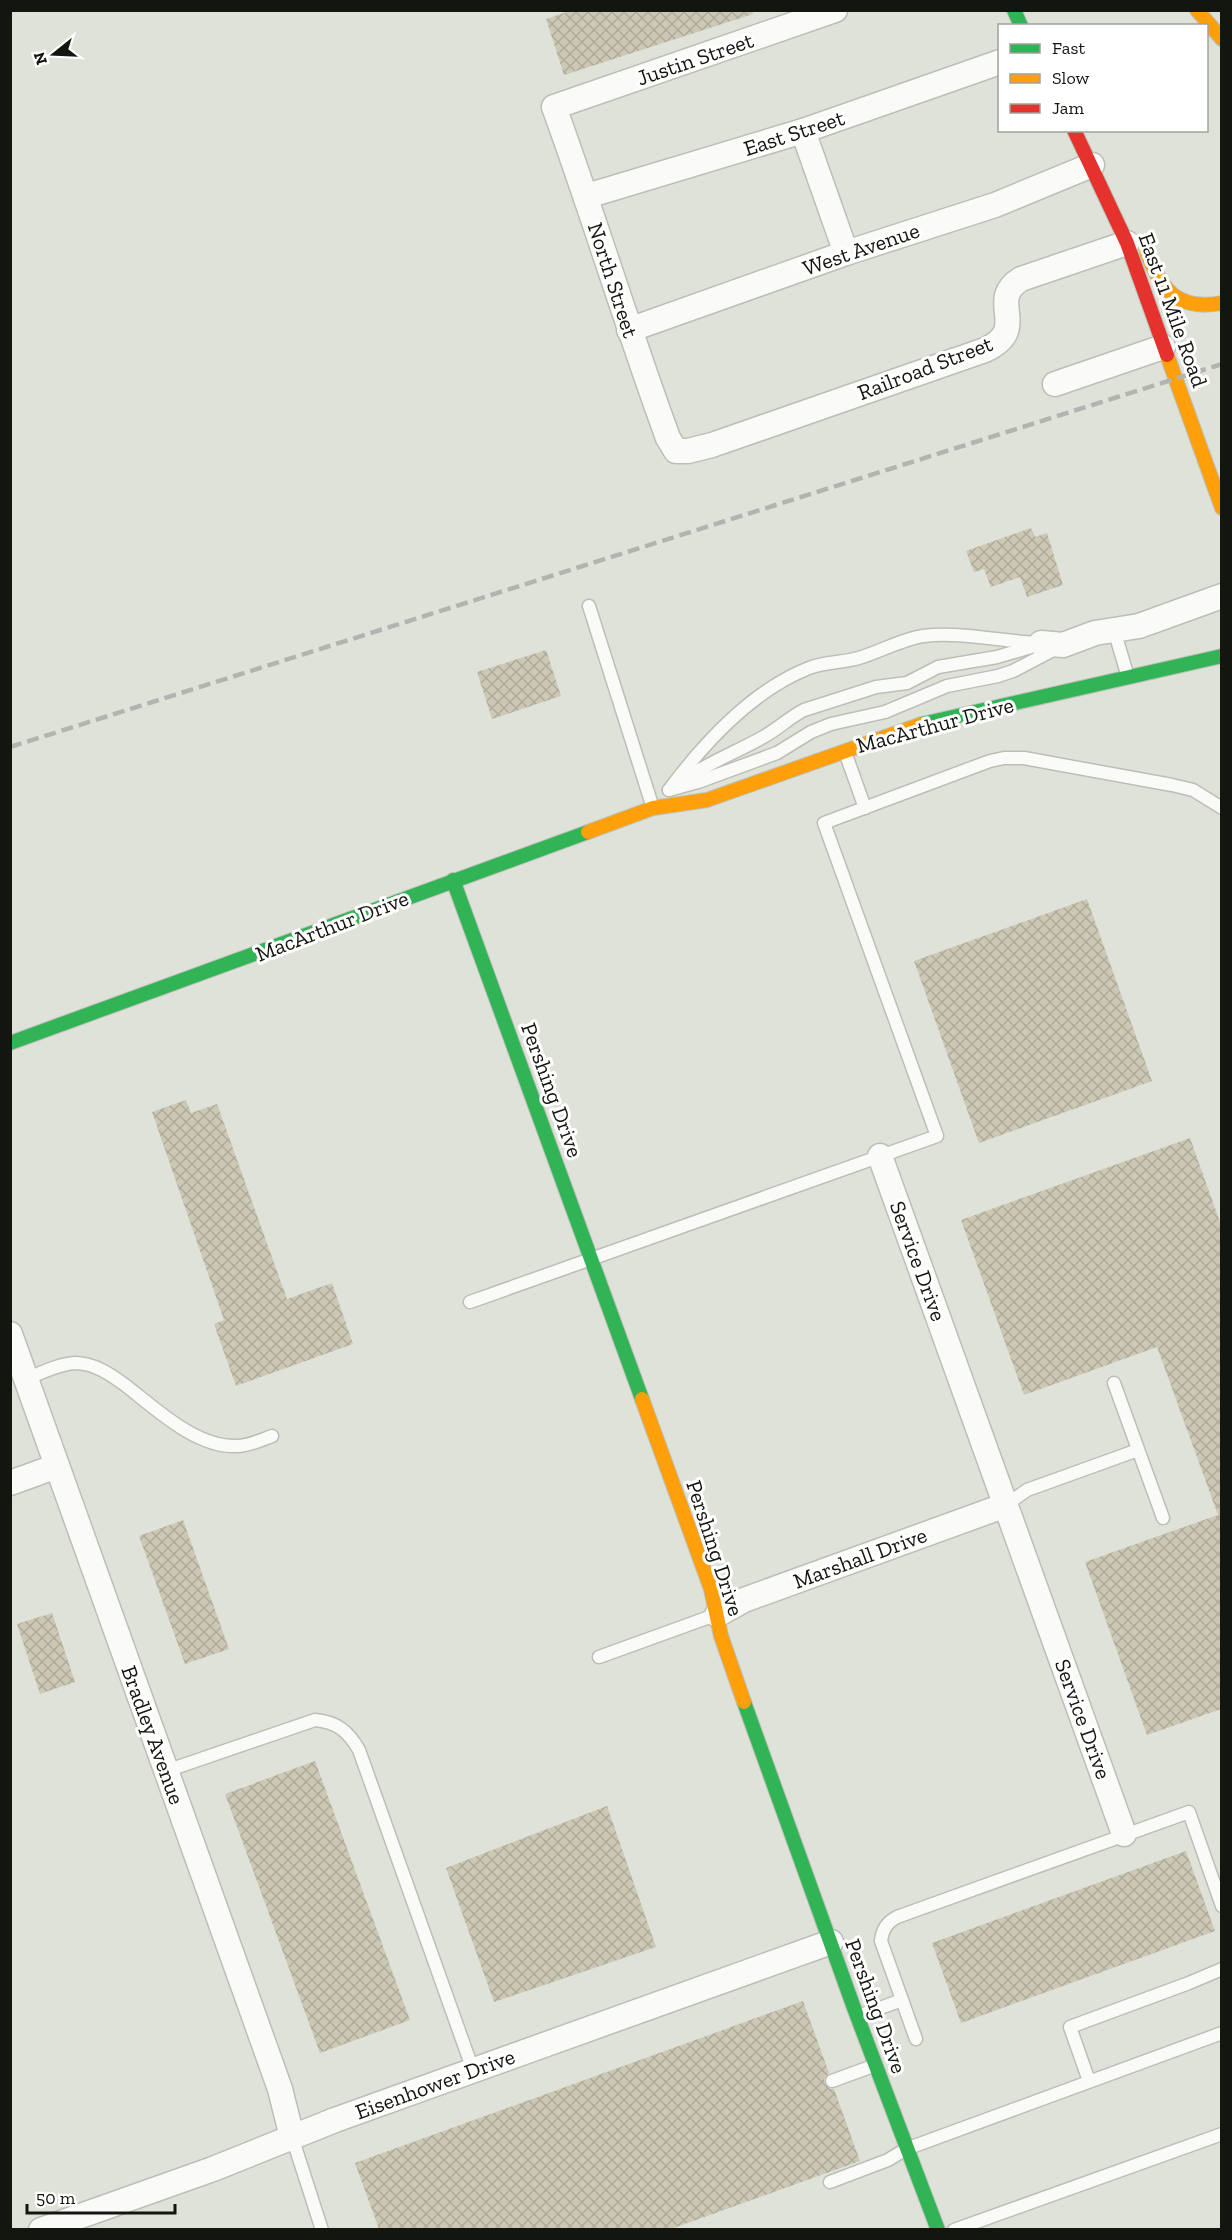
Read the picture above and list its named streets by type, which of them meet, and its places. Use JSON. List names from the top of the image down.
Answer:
{
  "streets": {
    "main road": ["East 11 Mile Road", "MacArthur Drive", "Pershing Drive"],
    "street": [
      "Justin Street",
      "East Street",
      "West Avenue",
      "North Street",
      "Railroad Street",
      "Service Drive",
      "Marshall Drive",
      "Bradley Avenue",
      "Eisenhower Drive"
    ]
  },
  "crossings": [
    ["Justin Street", "North Street"],
    ["East Street", "North Street"],
    ["West Avenue", "North Street"],
    ["West Avenue", "East 11 Mile Road"],
    ["North Street", "Railroad Street"],
    ["East 11 Mile Road", "Railroad Street"],
    ["MacArthur Drive", "Pershing Drive"],
    ["Pershing Drive", "Marshall Drive"],
    ["Pershing Drive", "Eisenhower Drive"],
    ["Service Drive", "Marshall Drive"],
    ["Bradley Avenue", "Eisenhower Drive"]
  ],
  "legend": ["Fast", "Slow", "Jam"],
  "scale_bar": "50 m",
  "north": "left"
}
